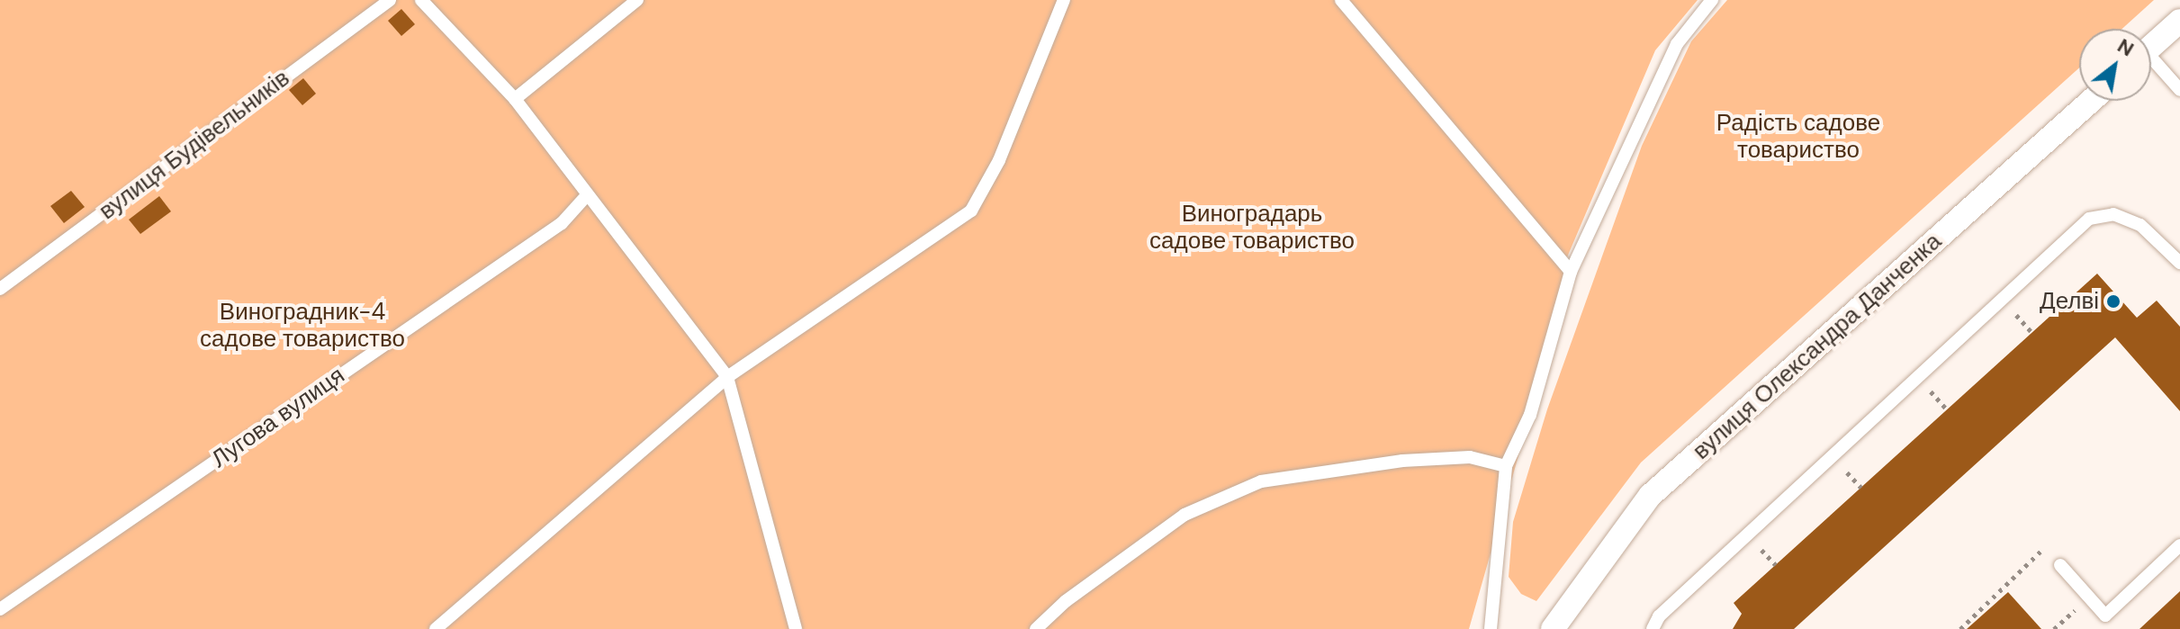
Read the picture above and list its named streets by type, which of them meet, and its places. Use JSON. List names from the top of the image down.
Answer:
{
  "streets": {
    "street": ["вулиця Олександра Данченка"],
    "lane": ["вулиця Будівельників", "Лугова вулиця"]
  },
  "parks": ["Радість садове товариство", "Виноградарь садове товариство", "Виноградник-4 садове товариство"],
  "places": ["Делві"],
  "north": "top right"
}
